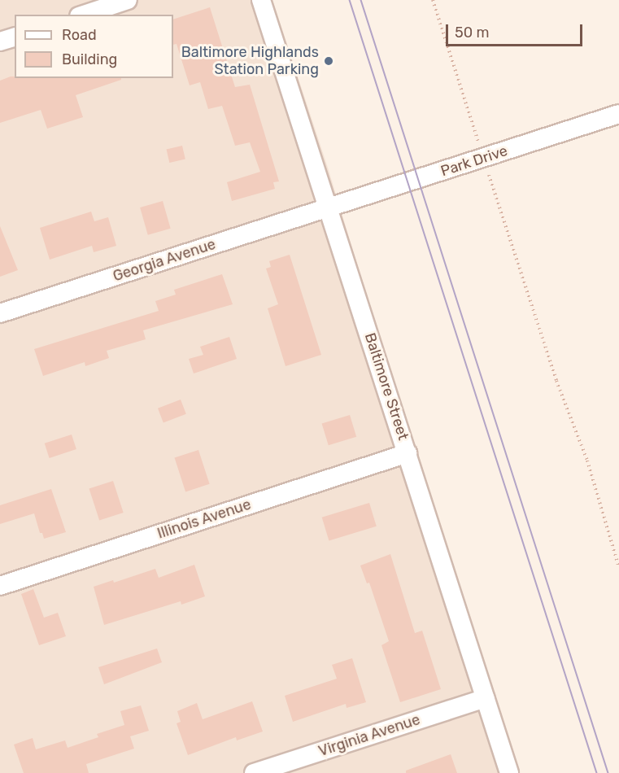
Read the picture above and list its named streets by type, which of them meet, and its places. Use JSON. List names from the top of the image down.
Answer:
{
  "streets": {
    "street": [
      "Park Drive",
      "Georgia Avenue",
      "Baltimore Street",
      "Illinois Avenue",
      "Virginia Avenue"
    ]
  },
  "crossings": [
    ["Park Drive", "Georgia Avenue"],
    ["Park Drive", "Baltimore Street"],
    ["Georgia Avenue", "Baltimore Street"],
    ["Baltimore Street", "Illinois Avenue"],
    ["Baltimore Street", "Virginia Avenue"]
  ],
  "places": ["Baltimore Highlands Station Parking"],
  "legend": ["Road", "Building"],
  "scale_bar": "50 m"
}
